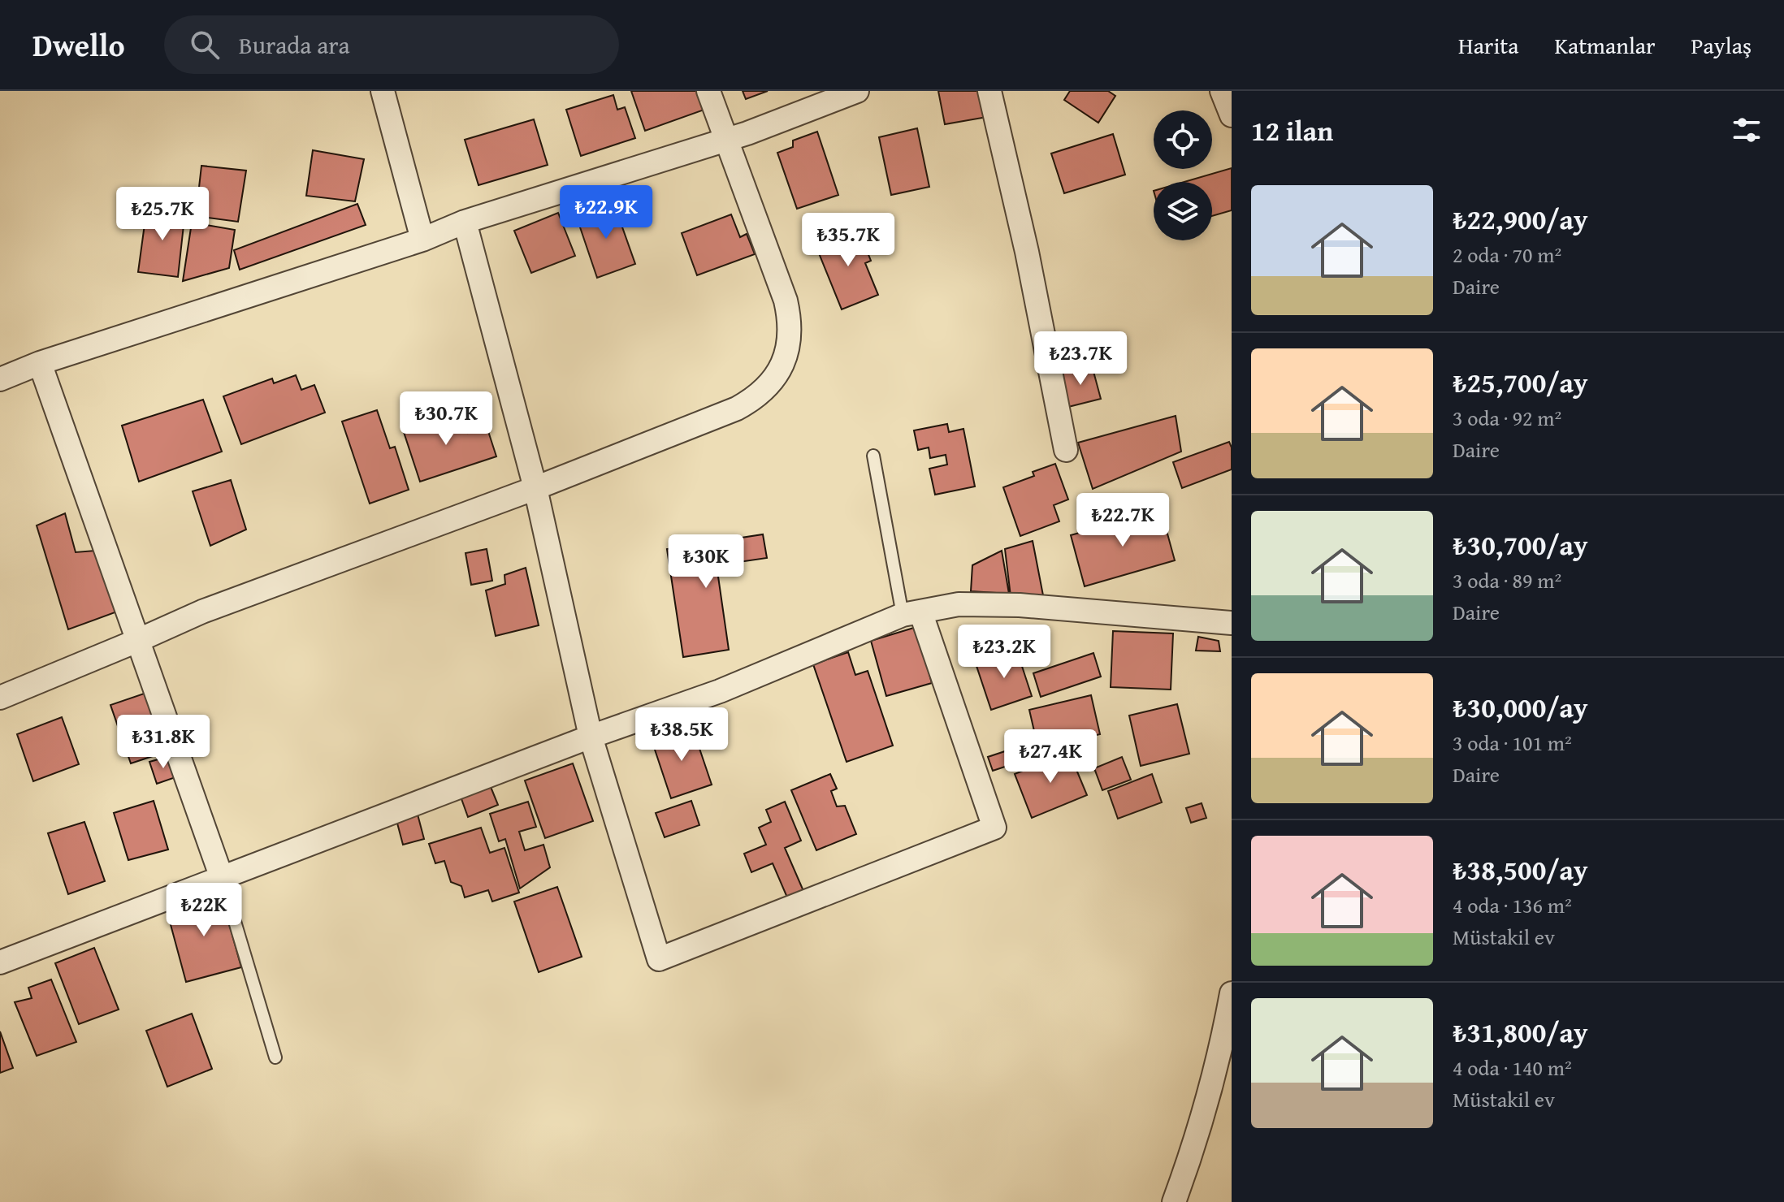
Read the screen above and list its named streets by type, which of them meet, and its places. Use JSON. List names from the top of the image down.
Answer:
{
  "page": {
    "header": "Dwello",
    "search": "Burada ara",
    "nav": ["Harita", "Katmanlar", "Paylaş"],
    "heading": "12 ilan",
    "list": [
      {
        "name": "₺22,900/ay",
        "note": "2 oda · 70 m² · Daire"
      },
      {
        "name": "₺25,700/ay",
        "note": "3 oda · 92 m² · Daire"
      },
      {
        "name": "₺30,700/ay",
        "note": "3 oda · 89 m² · Daire"
      },
      {
        "name": "₺30,000/ay",
        "note": "3 oda · 101 m² · Daire"
      },
      {
        "name": "₺38,500/ay",
        "note": "4 oda · 136 m² · Müstakil ev"
      },
      {
        "name": "₺31,800/ay",
        "note": "4 oda · 140 m² · Müstakil ev"
      }
    ],
    "price": [
      "₺22.9K",
      "₺25.7K",
      "₺35.7K",
      "₺23.7K",
      "₺30.7K",
      "₺22.7K",
      "₺30K",
      "₺23.2K",
      "₺38.5K",
      "₺31.8K",
      "₺27.4K",
      "₺22K"
    ]
  }
}
